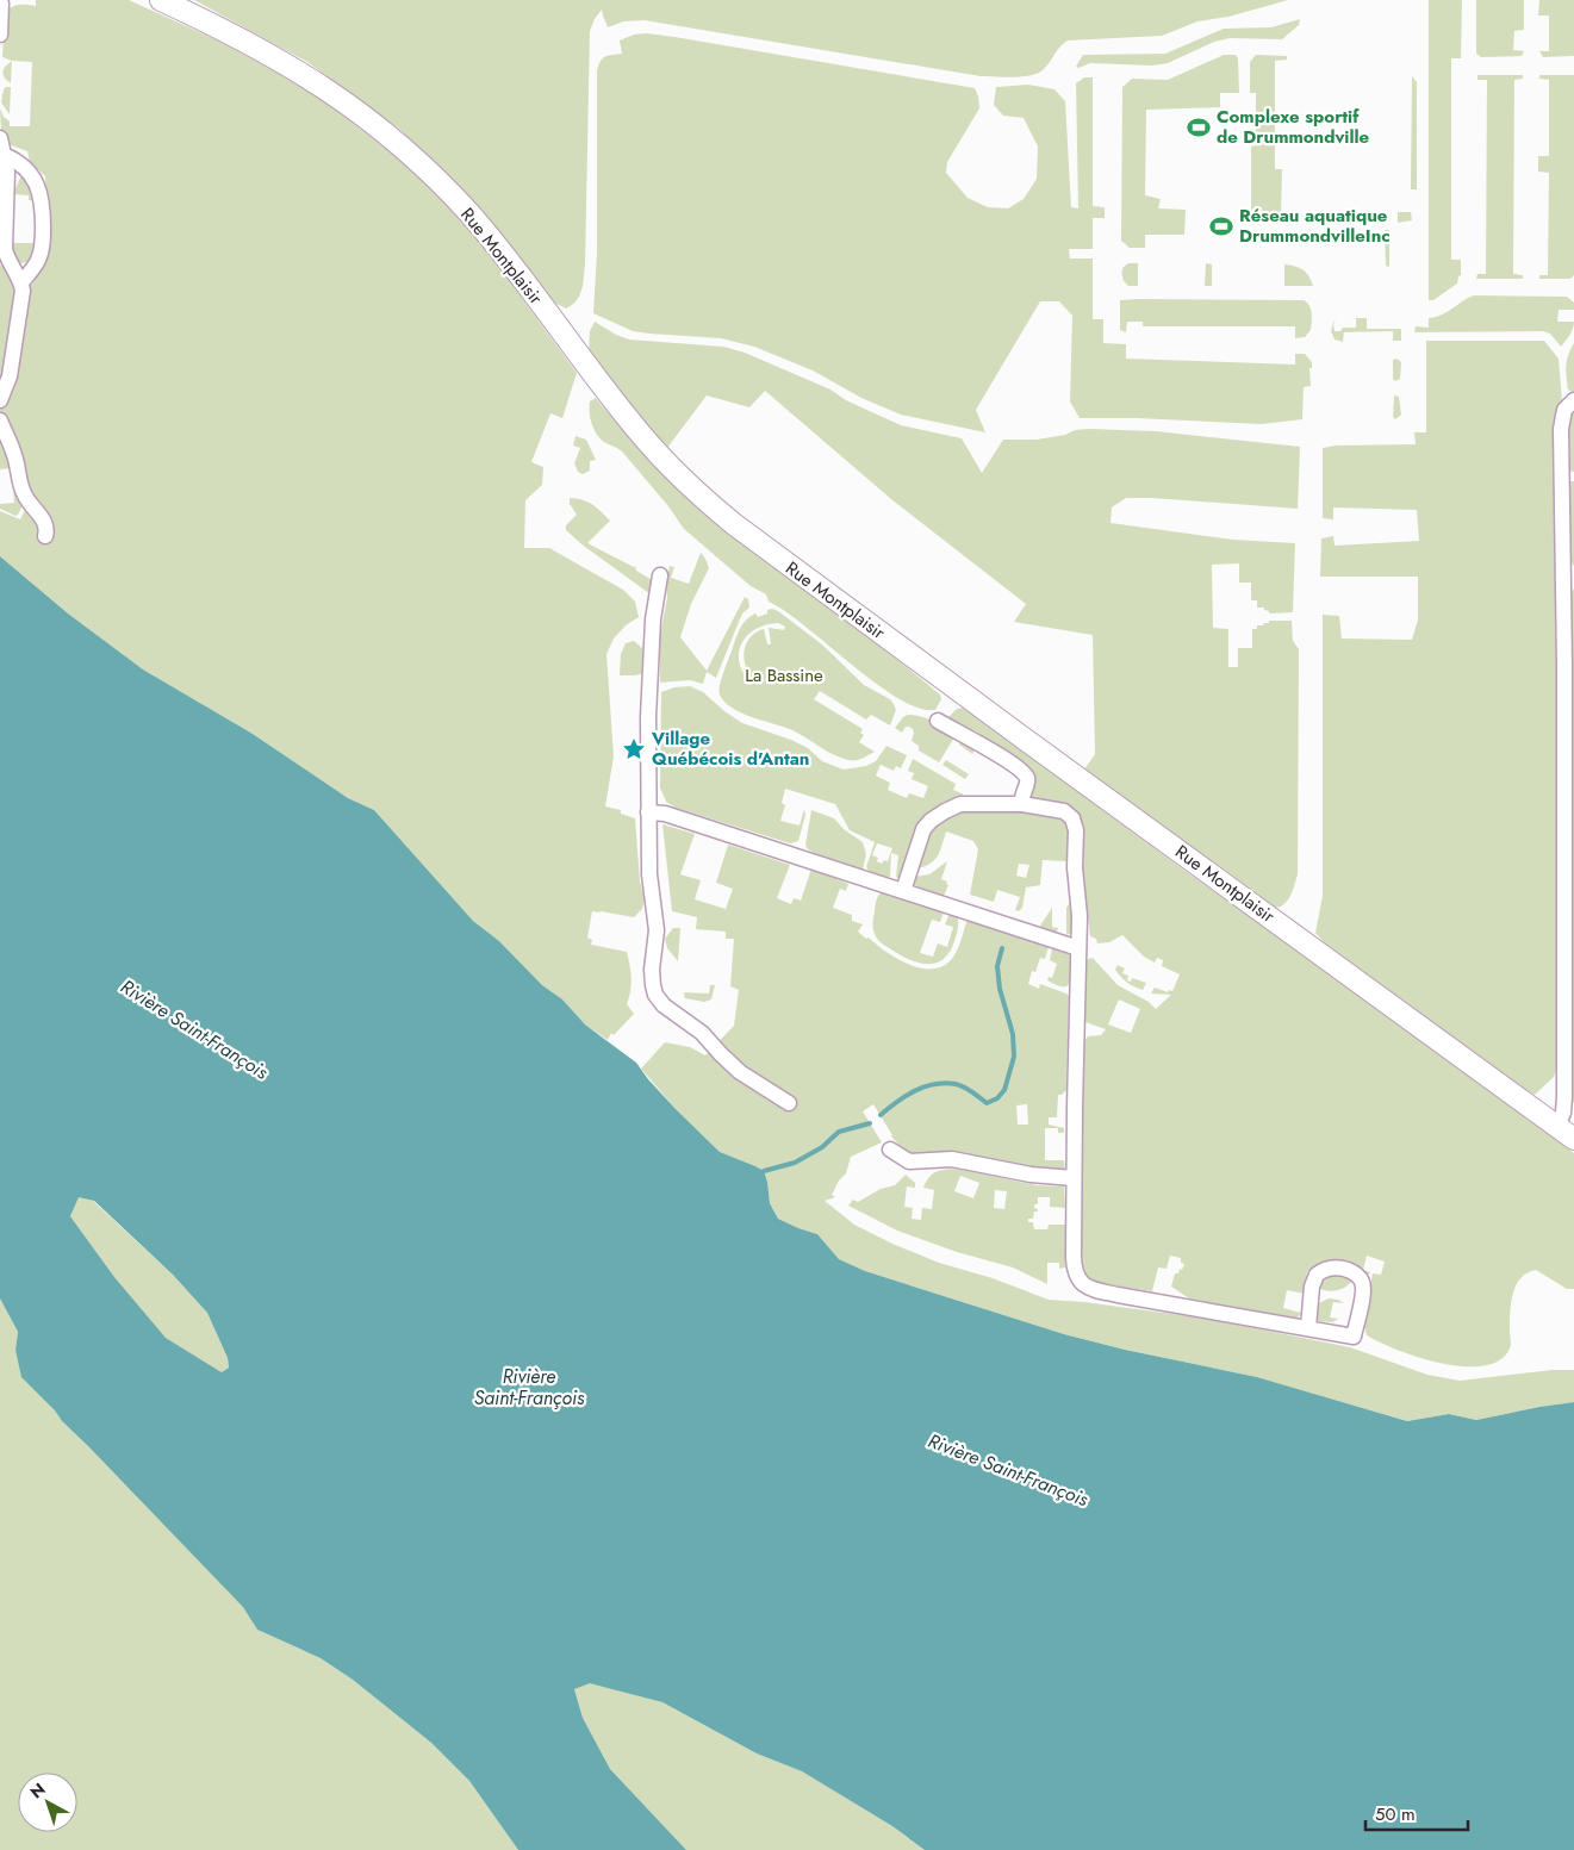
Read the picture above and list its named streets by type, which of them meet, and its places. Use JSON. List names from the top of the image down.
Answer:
{
  "streets": {
    "street": ["Rue Montplaisir"]
  },
  "water": ["Rivière Saint-François"],
  "parks": ["La Bassine"],
  "places": {
    "sports": ["Complexe sportif de Drummondville", "Réseau aquatique DrummondvilleInc"],
    "place": ["Village Québécois d'Antan"]
  },
  "scale_bar": "50 m",
  "north": "top left"
}
